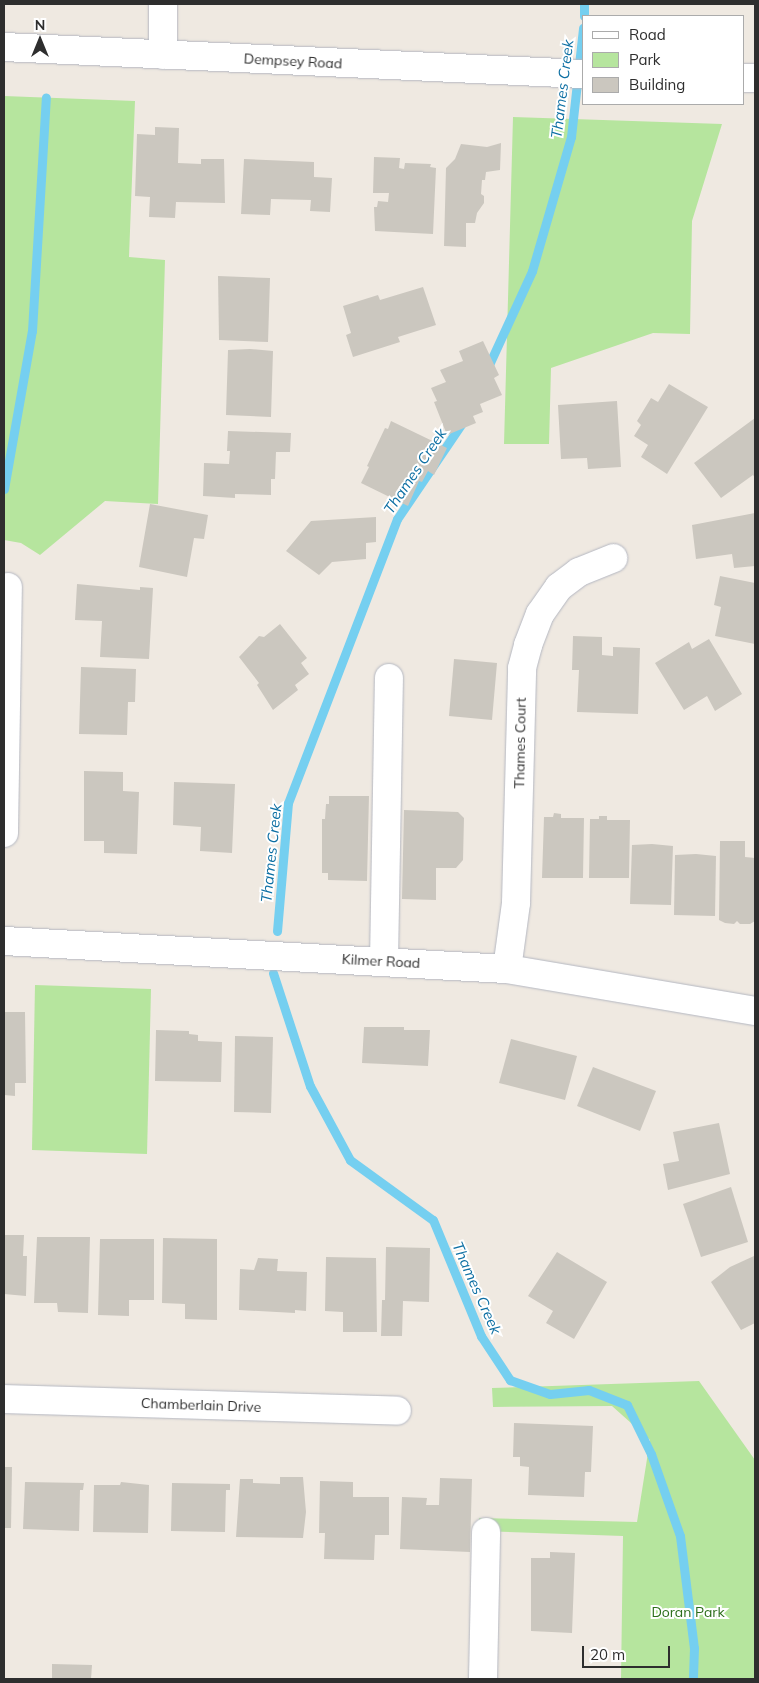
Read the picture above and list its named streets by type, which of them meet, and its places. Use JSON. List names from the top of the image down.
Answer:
{
  "streets": {
    "street": [
      "Dempsey Road",
      "Thames Court",
      "Kilmer Road",
      "Chamberlain Drive"
    ]
  },
  "crossings": [
    ["Thames Court", "Kilmer Road"]
  ],
  "water": ["Thames Creek"],
  "parks": ["Doran Park"],
  "legend": ["Road", "Park", "Building"],
  "scale_bar": "20 m",
  "north": "top"
}
